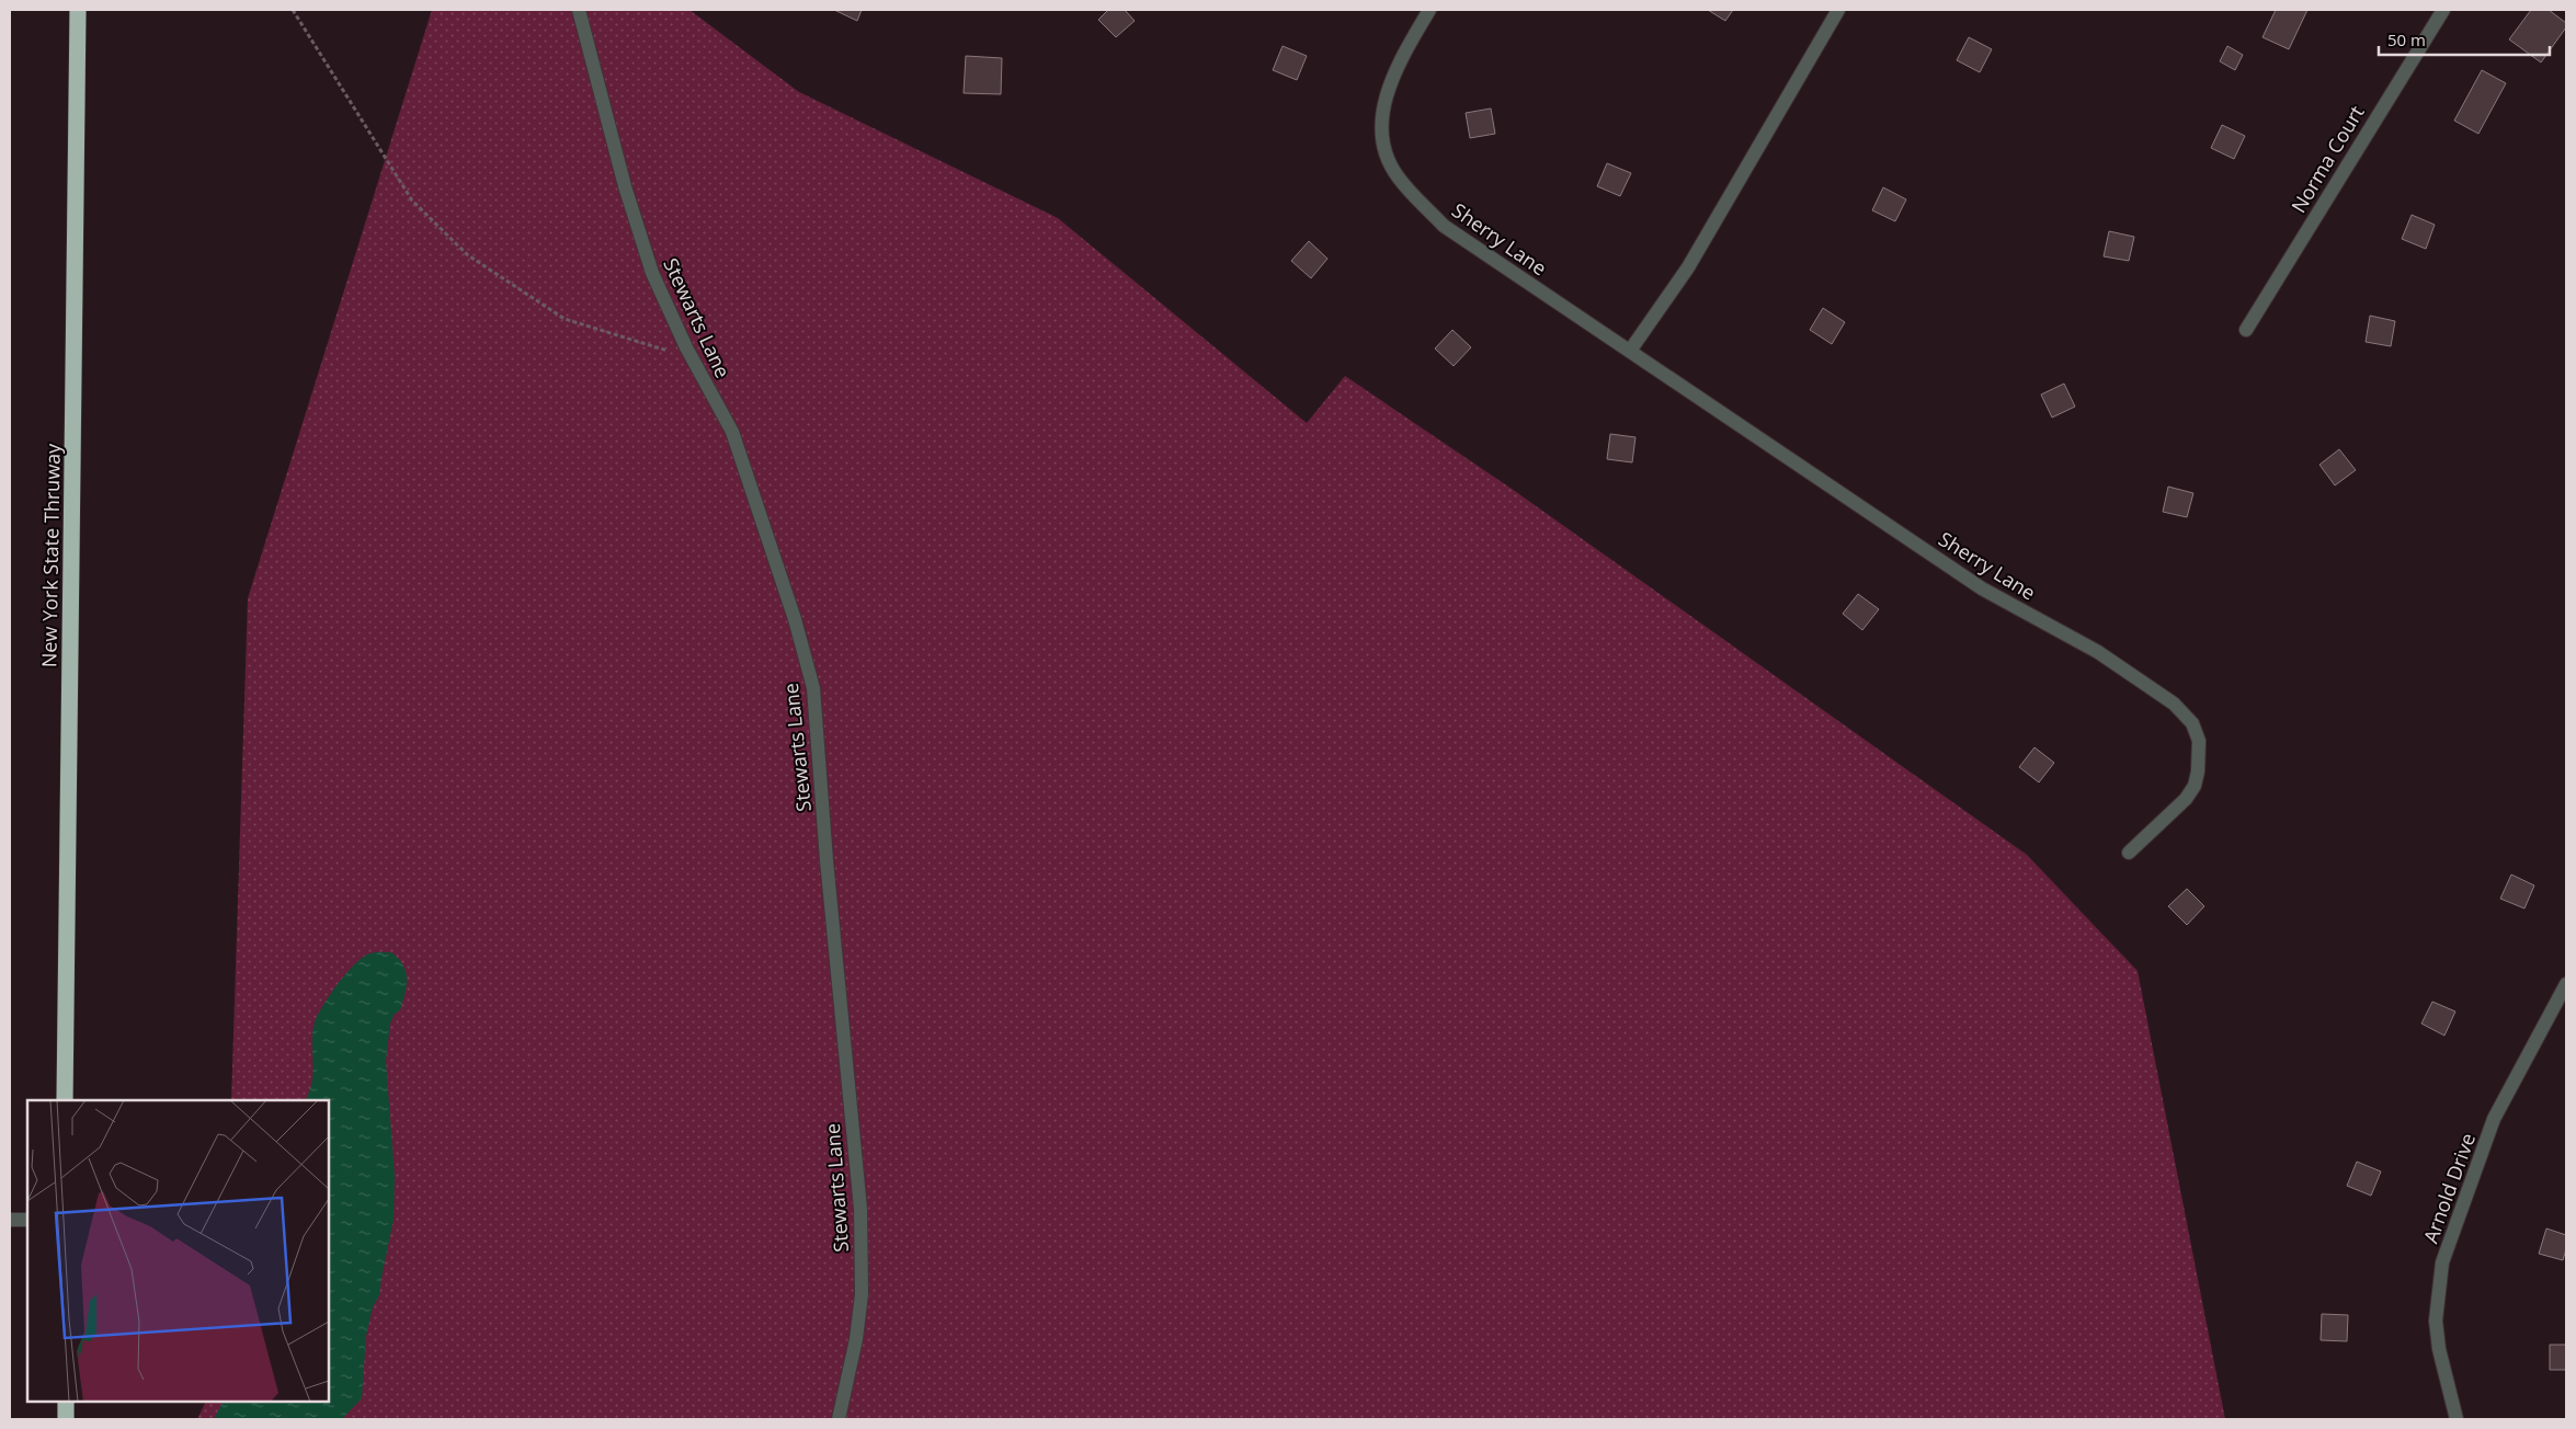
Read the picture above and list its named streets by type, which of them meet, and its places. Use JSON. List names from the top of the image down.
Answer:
{
  "streets": {
    "highway": ["New York State Thruway"],
    "street": [
      "Norma Court",
      "Sherry Lane",
      "Stewarts Lane",
      "Arnold Drive"
    ]
  },
  "scale_bar": "50 m"
}
